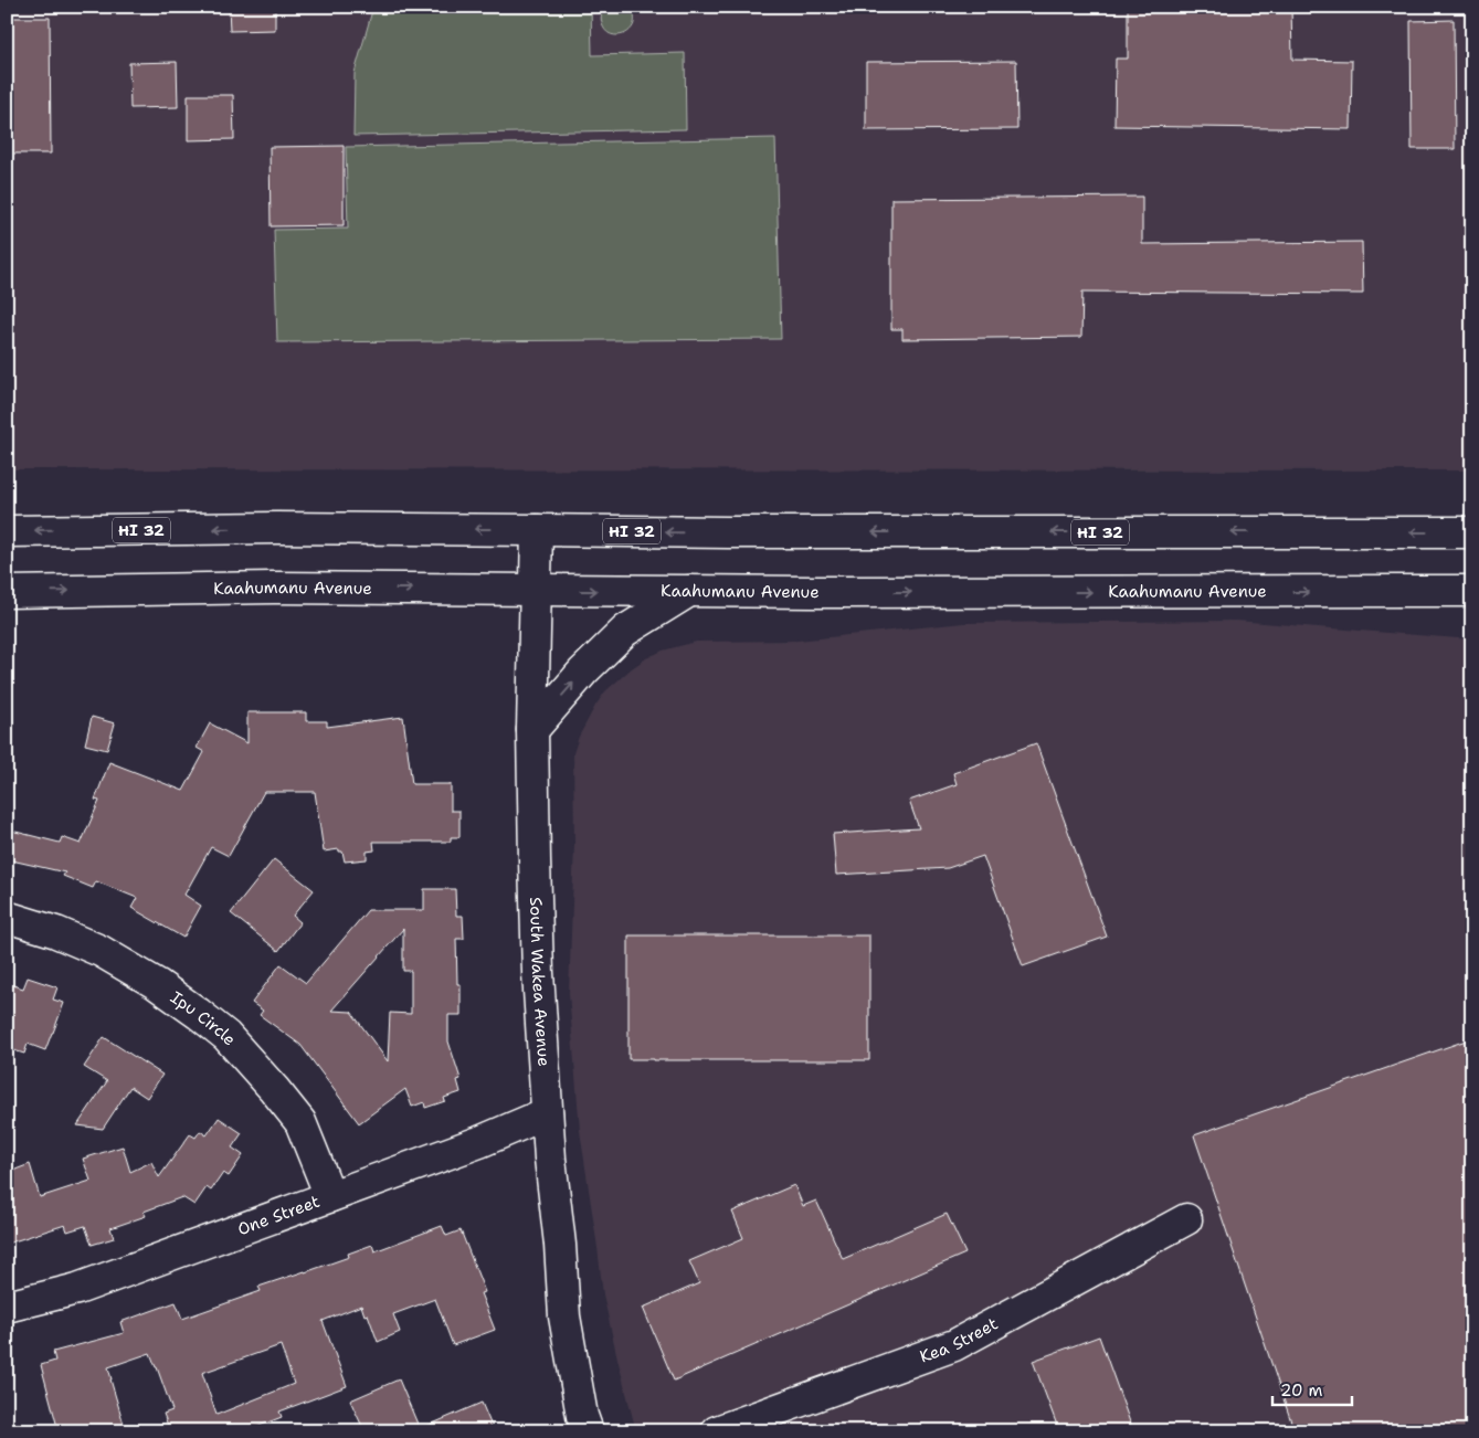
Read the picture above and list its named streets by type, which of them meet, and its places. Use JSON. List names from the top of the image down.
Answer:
{
  "streets": {
    "main road": [
      "HI 32",
      "Kaahumanu Avenue",
      "South Wakea Avenue",
      "Ipu Circle",
      "One Street",
      "Kea Street"
    ]
  },
  "crossings": [
    ["HI 32", "South Wakea Avenue"],
    ["Kaahumanu Avenue", "South Wakea Avenue"],
    ["South Wakea Avenue", "One Street"],
    ["Ipu Circle", "One Street"]
  ],
  "scale_bar": "20 m"
}
